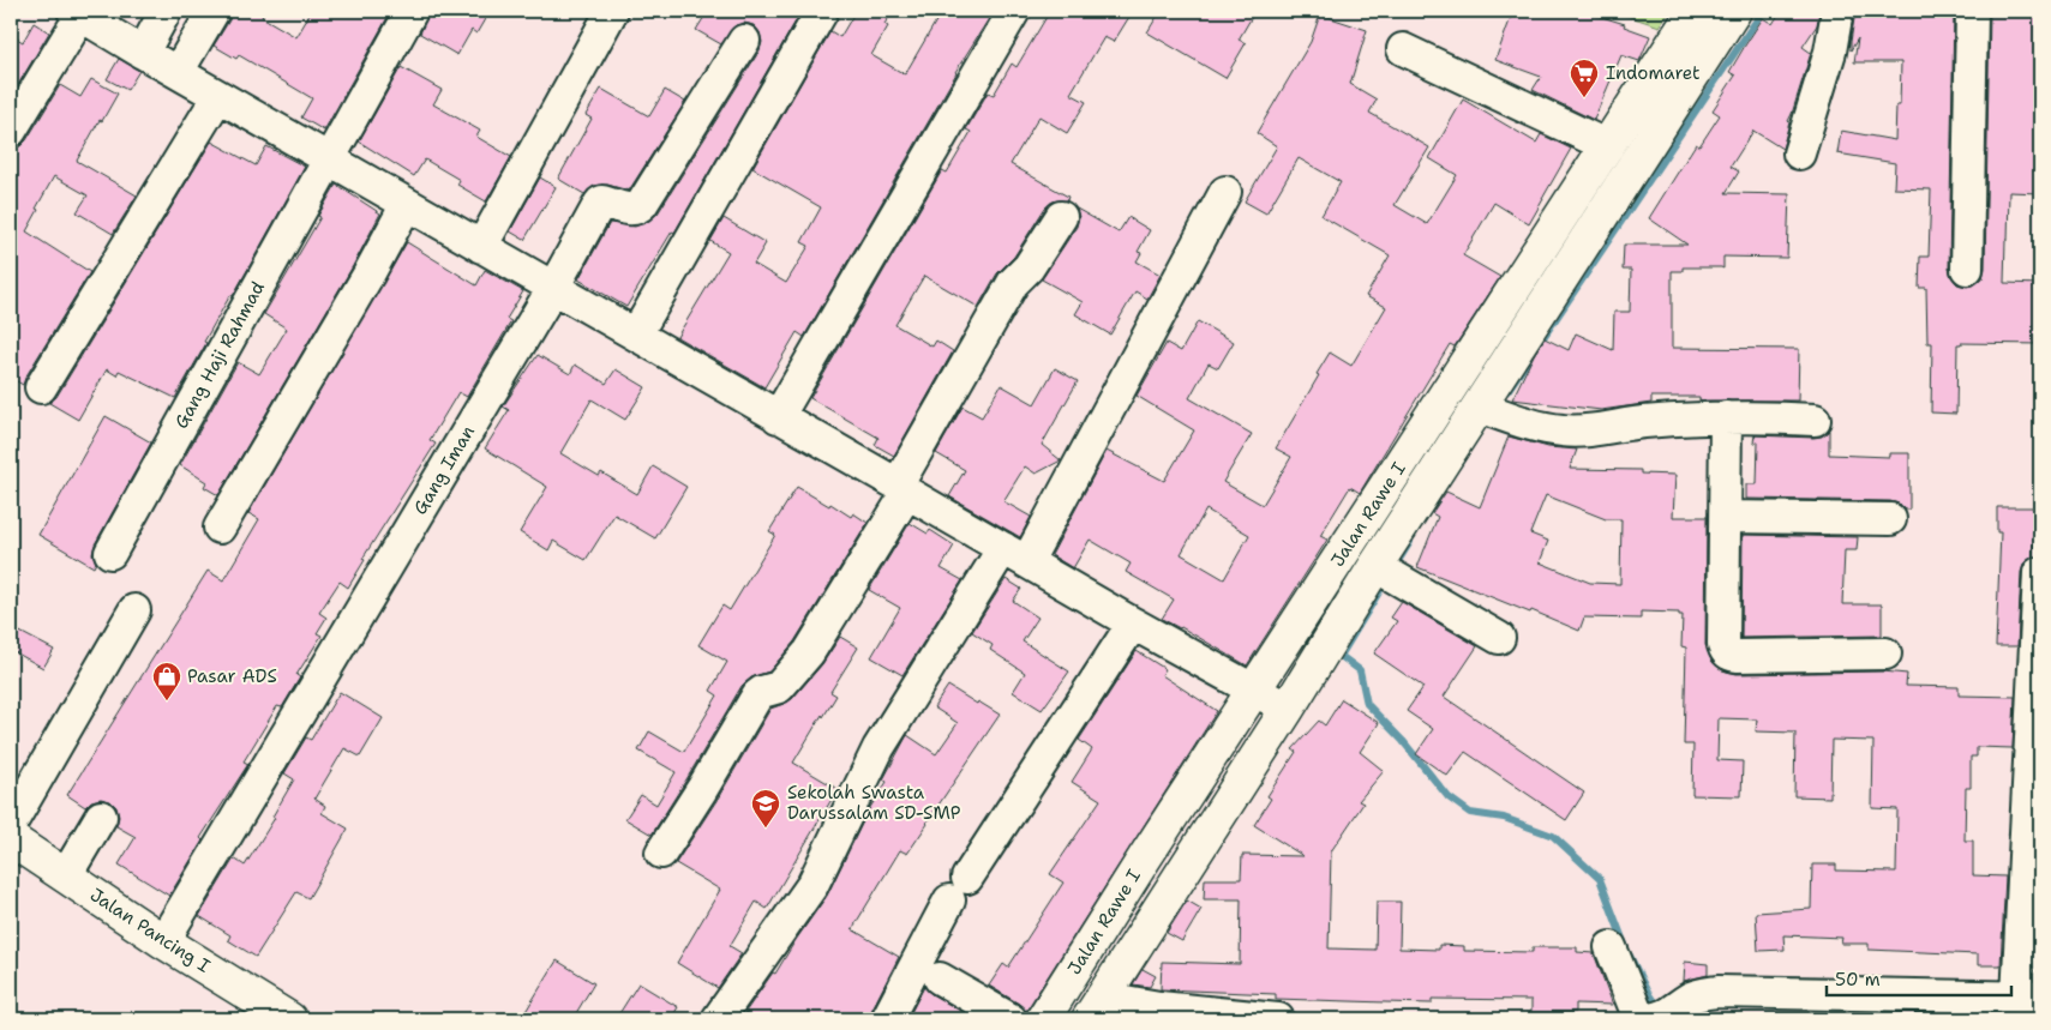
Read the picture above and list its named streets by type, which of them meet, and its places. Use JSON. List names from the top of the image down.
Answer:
{
  "streets": {
    "main road": ["Jalan Rawe I", "Jalan Pancing I"],
    "street": ["Gang Haji Rahmad", "Gang Iman"]
  },
  "crossings": [
    ["Gang Iman", "Jalan Pancing I"]
  ],
  "places": {
    "supermarket": ["Indomaret"],
    "shop": ["Pasar ADS"],
    "school or university": ["Sekolah Swasta Darussalam SD-SMP"]
  },
  "scale_bar": "50 m"
}
